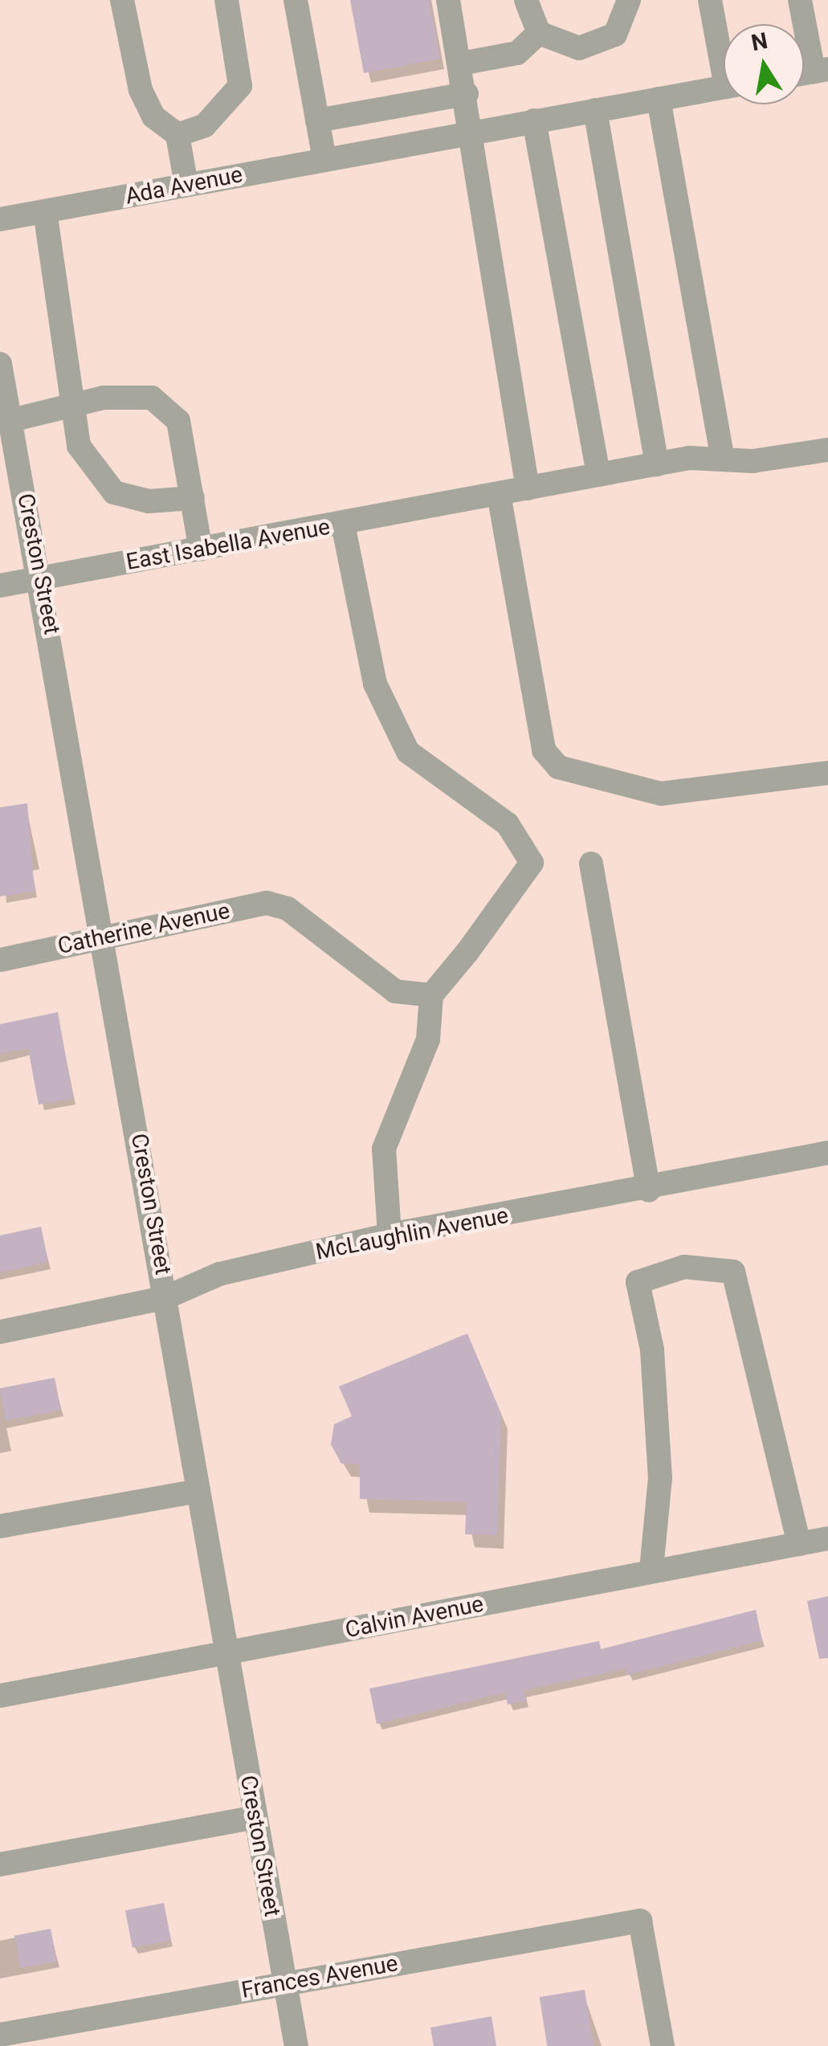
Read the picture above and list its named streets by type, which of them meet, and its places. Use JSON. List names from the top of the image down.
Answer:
{
  "streets": {
    "street": [
      "Ada Avenue",
      "East Isabella Avenue",
      "Creston Street",
      "Catherine Avenue",
      "McLaughlin Avenue",
      "Calvin Avenue",
      "Frances Avenue"
    ]
  },
  "crossings": [
    ["East Isabella Avenue", "Creston Street"],
    ["Creston Street", "Catherine Avenue"],
    ["Creston Street", "McLaughlin Avenue"],
    ["Creston Street", "Calvin Avenue"],
    ["Creston Street", "Frances Avenue"]
  ],
  "north": "top"
}
